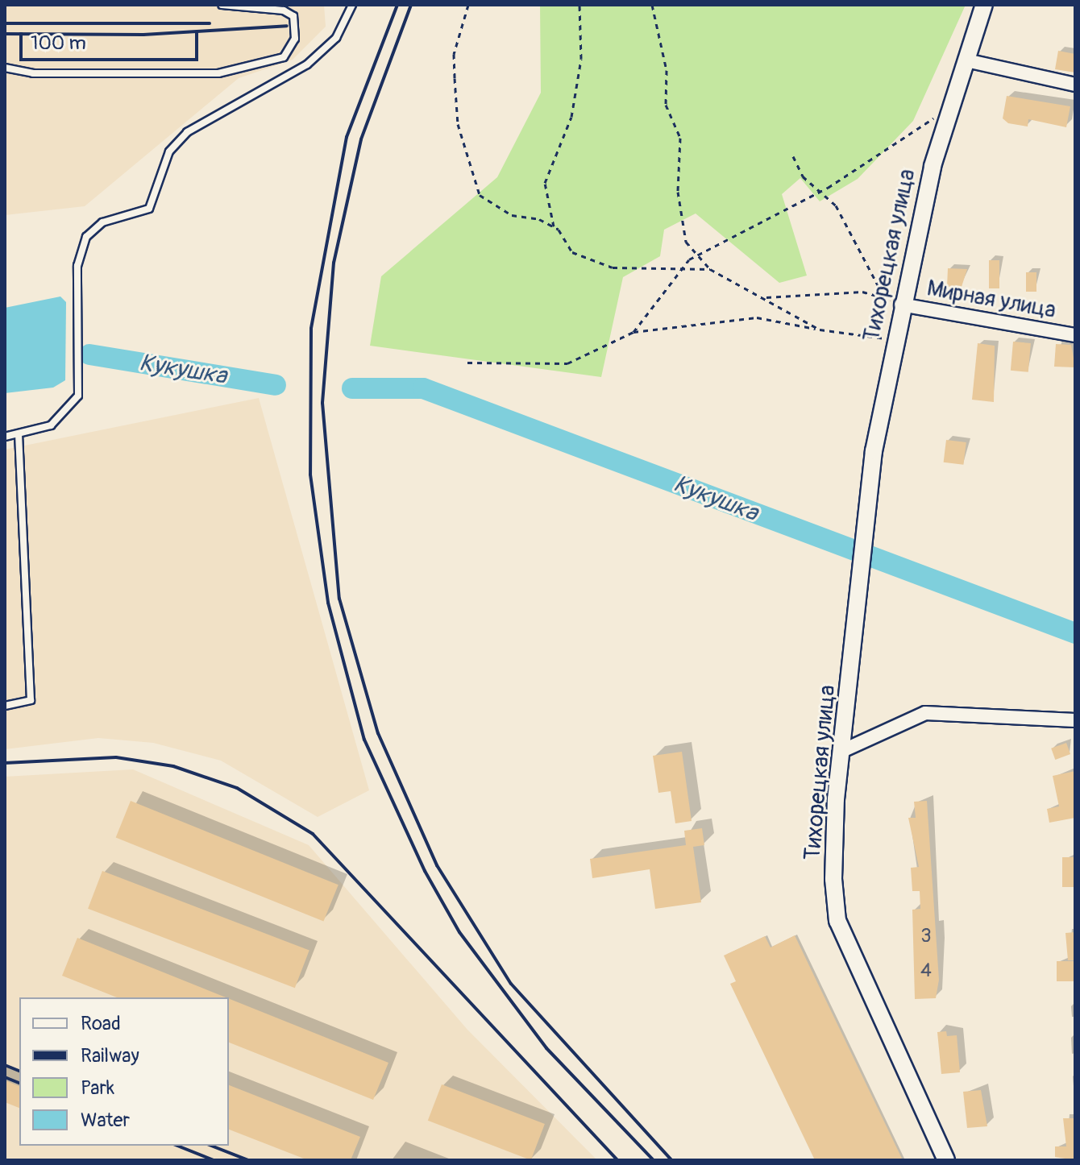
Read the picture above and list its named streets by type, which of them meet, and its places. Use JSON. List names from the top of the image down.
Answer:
{
  "streets": {
    "street": ["Тихорецкая улица", "Мирная улица"]
  },
  "crossings": [
    ["Тихорецкая улица", "Мирная улица"]
  ],
  "water": ["Кукушка"],
  "house_numbers": ["3", "4"],
  "legend": [
    "Road",
    "Railway",
    "Park",
    "Water"
  ],
  "scale_bar": "100 m"
}
